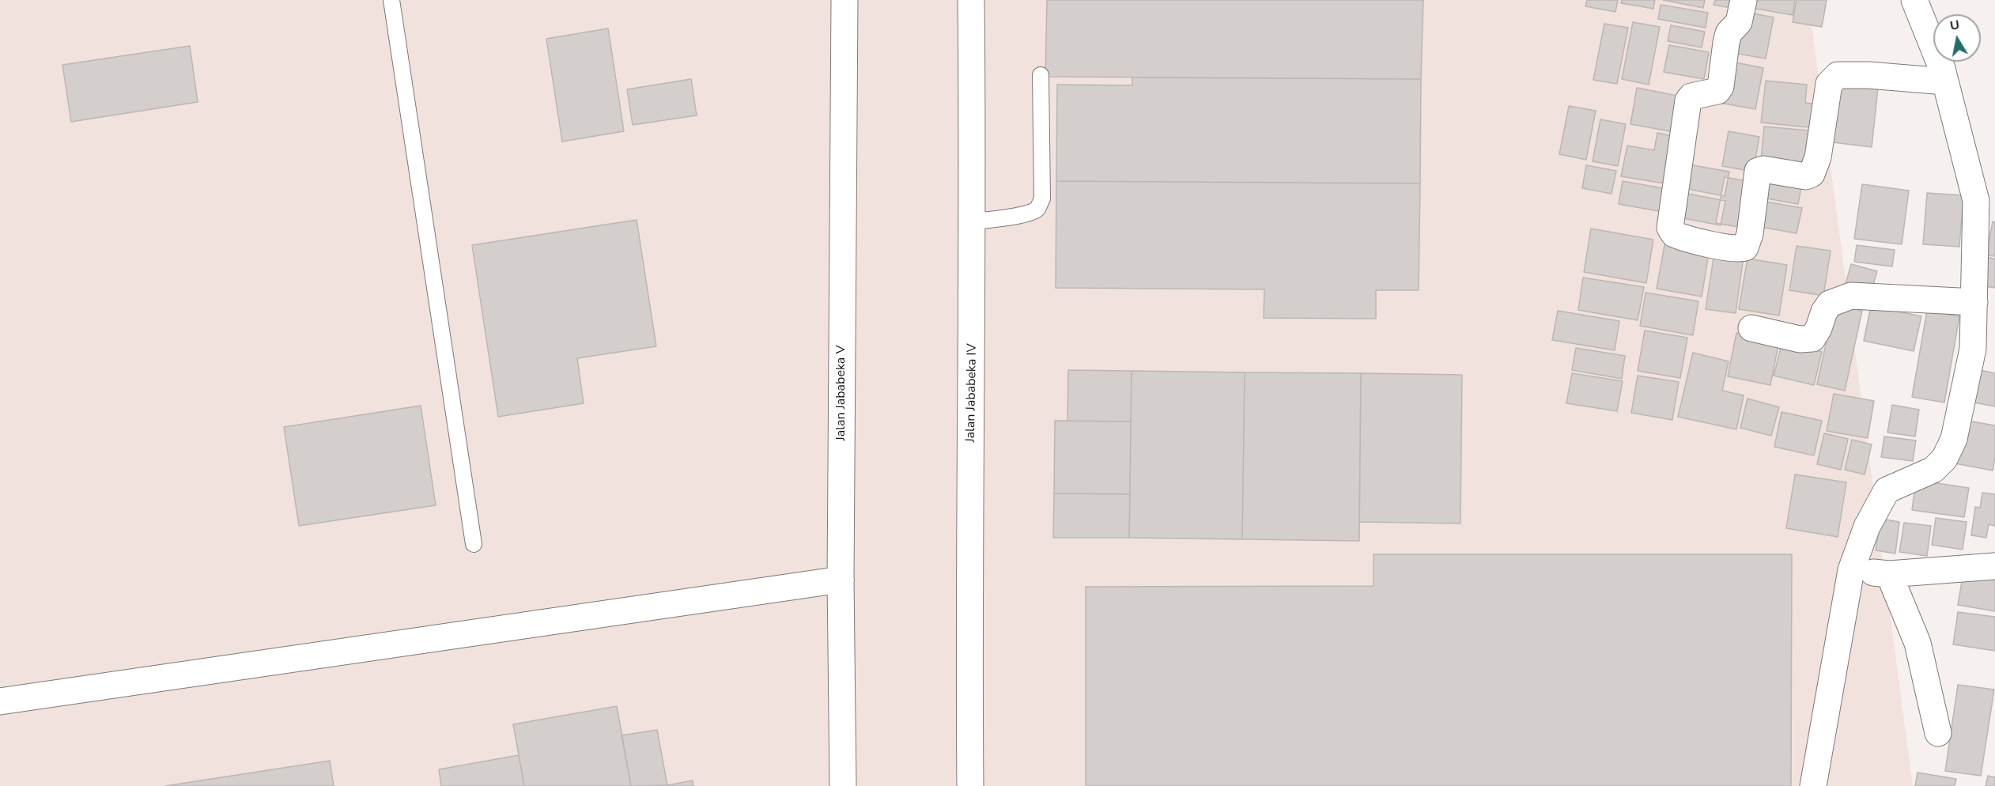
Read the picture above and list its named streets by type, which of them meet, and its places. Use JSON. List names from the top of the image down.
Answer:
{
  "streets": {
    "street": ["Jalan Jababeka V", "Jalan Jababeka IV"]
  },
  "north": "top"
}
